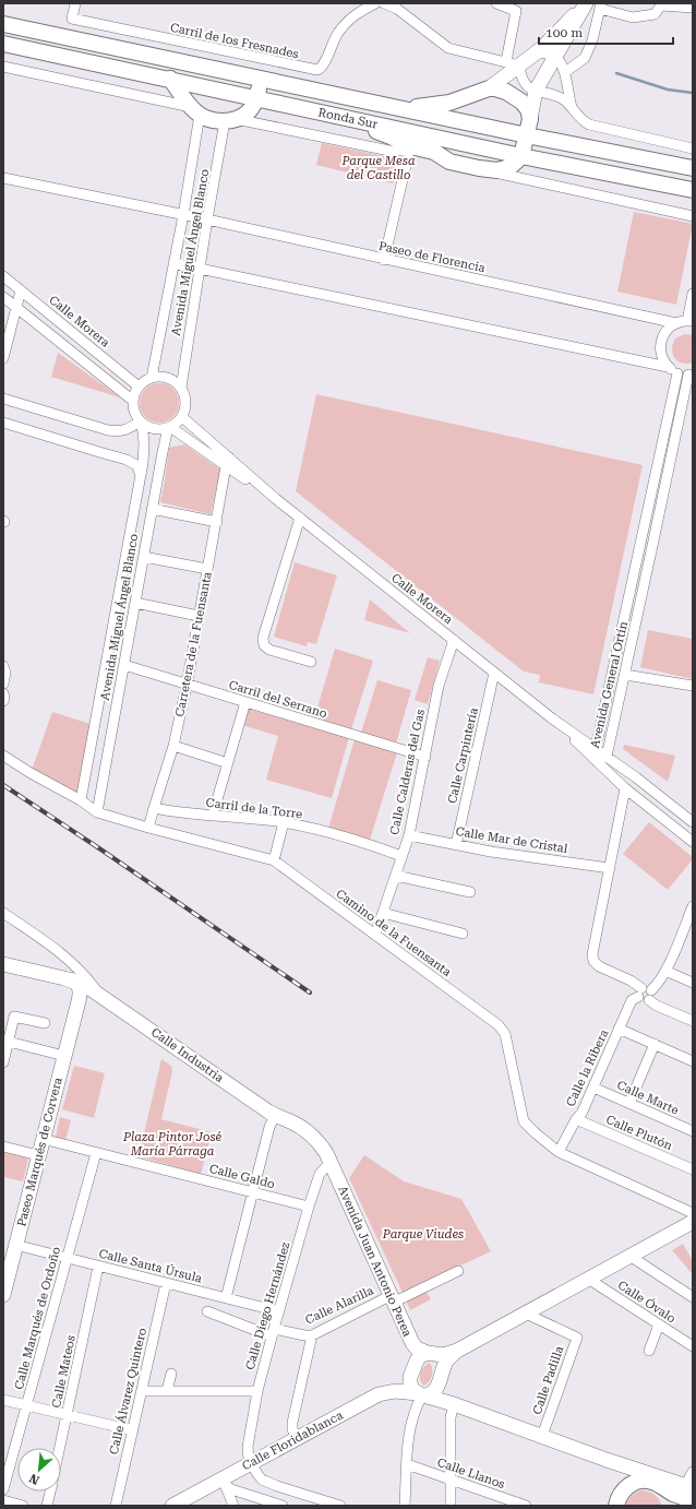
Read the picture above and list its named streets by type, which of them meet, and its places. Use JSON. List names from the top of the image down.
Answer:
{
  "streets": {
    "main road": [
      "Ronda Sur",
      "Calle Industria",
      "Paseo Marqués de Corvera",
      "Avenida Juan Antonio Perea",
      "Calle Floridablanca"
    ],
    "street": [
      "Carril de los Fresnades",
      "Avenida Miguel Ángel Blanco",
      "Paseo de Florencia",
      "Calle Morera",
      "Carretera de la Fuensanta",
      "Avenida General Ortín",
      "Carril del Serrano",
      "Calle Carpintería",
      "Calle Calderas del Gas",
      "Carril de la Torre",
      "Calle Mar de Cristal",
      "Camino de la Fuensanta",
      "Calle la Ribera",
      "Calle Marte",
      "Calle Plutón",
      "Calle Galdo",
      "Calle Santa Úrsula",
      "Calle Óvalo",
      "Calle Alarilla",
      "Calle Diego Hernández",
      "Calle Marqués de Ordoño",
      "Calle Mateos",
      "Calle Padilla",
      "Calle Álvarez Quintero",
      "Calle Llanos"
    ]
  },
  "crossings": [
    ["Avenida Miguel Ángel Blanco", "Paseo de Florencia"],
    ["Avenida Miguel Ángel Blanco", "Calle Morera"],
    ["Avenida Miguel Ángel Blanco", "Carril del Serrano"],
    ["Avenida Miguel Ángel Blanco", "Camino de la Fuensanta"],
    ["Calle Morera", "Carretera de la Fuensanta"],
    ["Calle Morera", "Avenida General Ortín"],
    ["Calle Morera", "Calle Carpintería"],
    ["Calle Morera", "Calle Calderas del Gas"],
    ["Carretera de la Fuensanta", "Carril del Serrano"],
    ["Carretera de la Fuensanta", "Carril de la Torre"],
    ["Carretera de la Fuensanta", "Camino de la Fuensanta"],
    ["Carril del Serrano", "Calle Calderas del Gas"],
    ["Calle Carpintería", "Calle Mar de Cristal"],
    ["Calle Calderas del Gas", "Carril de la Torre"],
    ["Calle Calderas del Gas", "Calle Mar de Cristal"],
    ["Calle Calderas del Gas", "Camino de la Fuensanta"],
    ["Camino de la Fuensanta", "Calle la Ribera"],
    ["Calle Industria", "Paseo Marqués de Corvera"],
    ["Calle Industria", "Avenida Juan Antonio Perea"],
    ["Calle Industria", "Calle Diego Hernández"],
    ["Calle la Ribera", "Calle Marte"],
    ["Calle la Ribera", "Calle Plutón"],
    ["Paseo Marqués de Corvera", "Calle Galdo"],
    ["Paseo Marqués de Corvera", "Calle Santa Úrsula"],
    ["Calle Galdo", "Calle Diego Hernández"],
    ["Calle Galdo", "Calle Marqués de Ordoño"],
    ["Avenida Juan Antonio Perea", "Calle Alarilla"],
    ["Avenida Juan Antonio Perea", "Calle Diego Hernández"],
    ["Calle Santa Úrsula", "Calle Diego Hernández"],
    ["Calle Santa Úrsula", "Calle Marqués de Ordoño"],
    ["Calle Santa Úrsula", "Calle Mateos"],
    ["Calle Santa Úrsula", "Calle Álvarez Quintero"],
    ["Calle Alarilla", "Calle Diego Hernández"],
    ["Calle Diego Hernández", "Calle Floridablanca"],
    ["Calle Padilla", "Calle Floridablanca"]
  ],
  "parks": ["Parque Mesa del Castillo", "Plaza Pintor José María Párraga", "Parque Viudes"],
  "scale_bar": "100 m",
  "north": "bottom left"
}
